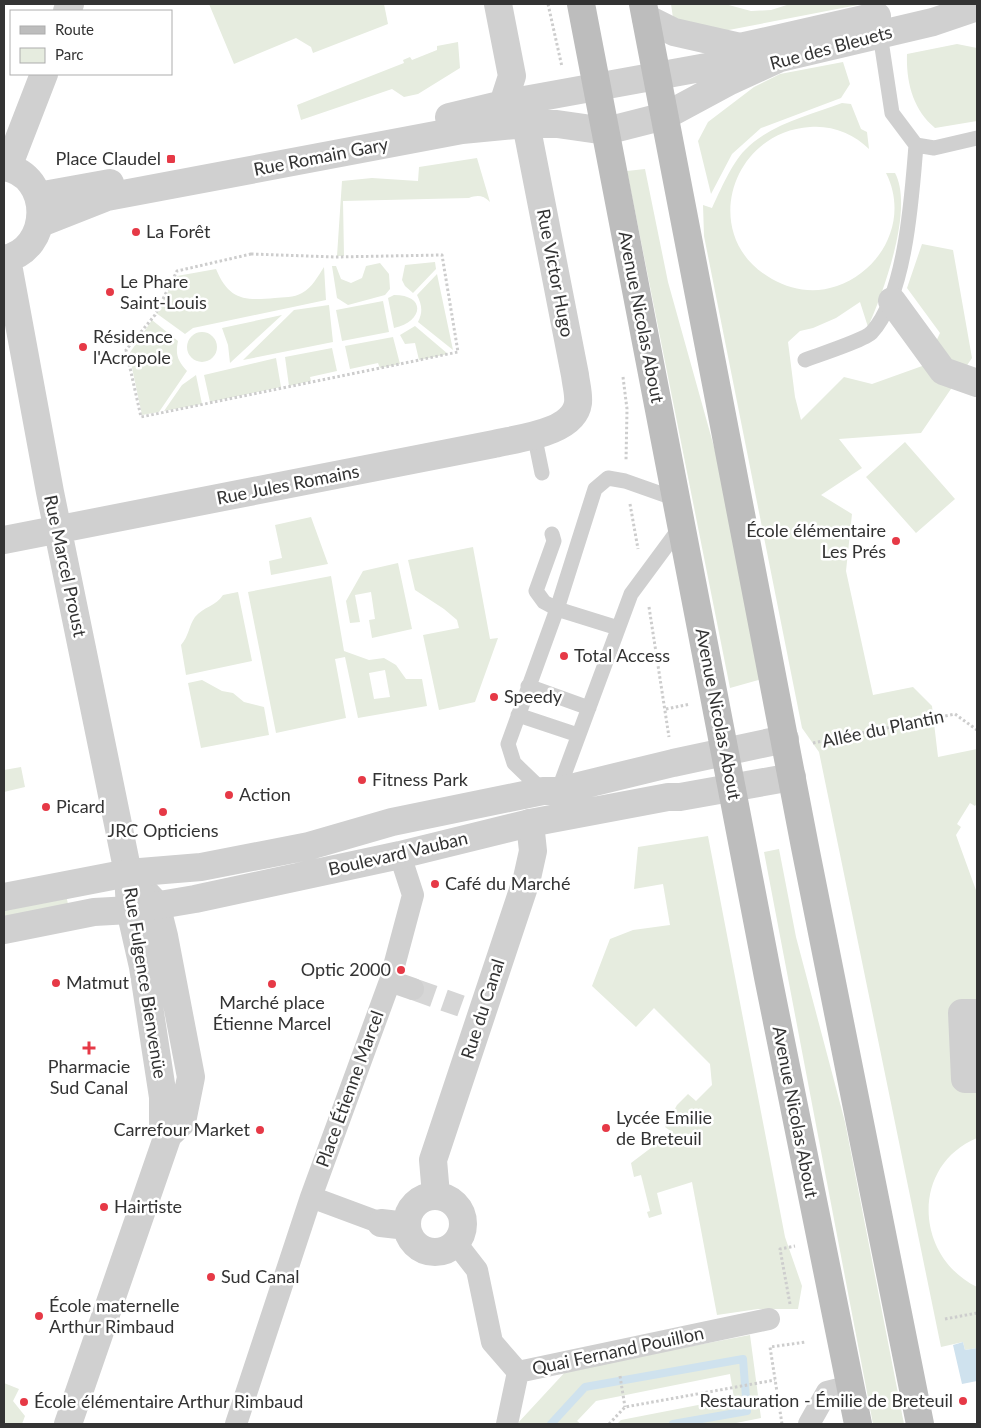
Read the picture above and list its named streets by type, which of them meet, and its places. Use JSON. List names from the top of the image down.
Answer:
{
  "streets": {
    "main road": ["Avenue Nicolas About"],
    "street": [
      "Rue des Bleuets",
      "Rue Romain Gary",
      "Rue Victor Hugo",
      "Rue Jules Romains",
      "Rue Marcel Proust",
      "Boulevard Vauban",
      "Rue Fulgence Bienvenüe",
      "Rue du Canal",
      "Place Étienne Marcel",
      "Quai Fernand Pouillon"
    ],
    "path": ["Allée du Plantin"]
  },
  "crossings": [
    ["Rue des Bleuets", "Rue Romain Gary"],
    ["Rue des Bleuets", "Avenue Nicolas About"],
    ["Rue Romain Gary", "Rue Victor Hugo"],
    ["Rue Romain Gary", "Avenue Nicolas About"],
    ["Rue Victor Hugo", "Rue Jules Romains"],
    ["Avenue Nicolas About", "Boulevard Vauban"],
    ["Rue Jules Romains", "Rue Marcel Proust"],
    ["Rue Marcel Proust", "Boulevard Vauban"],
    ["Rue Marcel Proust", "Rue Fulgence Bienvenüe"],
    ["Boulevard Vauban", "Rue Fulgence Bienvenüe"],
    ["Boulevard Vauban", "Rue du Canal"],
    ["Boulevard Vauban", "Place Étienne Marcel"]
  ],
  "places": {
    "transit": ["Place Claudel"],
    "other": [
      "La Forêt",
      "Le Phare Saint-Louis",
      "Résidence l'Acropole",
      "École élémentaire Les Prés",
      "Total Access",
      "Speedy",
      "Fitness Park",
      "Action",
      "Picard",
      "JRC Opticiens",
      "Café du Marché",
      "Optic 2000",
      "Matmut",
      "Marché place Étienne Marcel",
      "Lycée Emilie de Breteuil",
      "Carrefour Market",
      "Hairtiste",
      "Sud Canal",
      "École maternelle Arthur Rimbaud",
      "Restauration - Émilie de Breteuil",
      "École élémentaire Arthur Rimbaud"
    ],
    "health": ["Pharmacie Sud Canal"]
  },
  "legend": ["Route", "Parc"]
}
